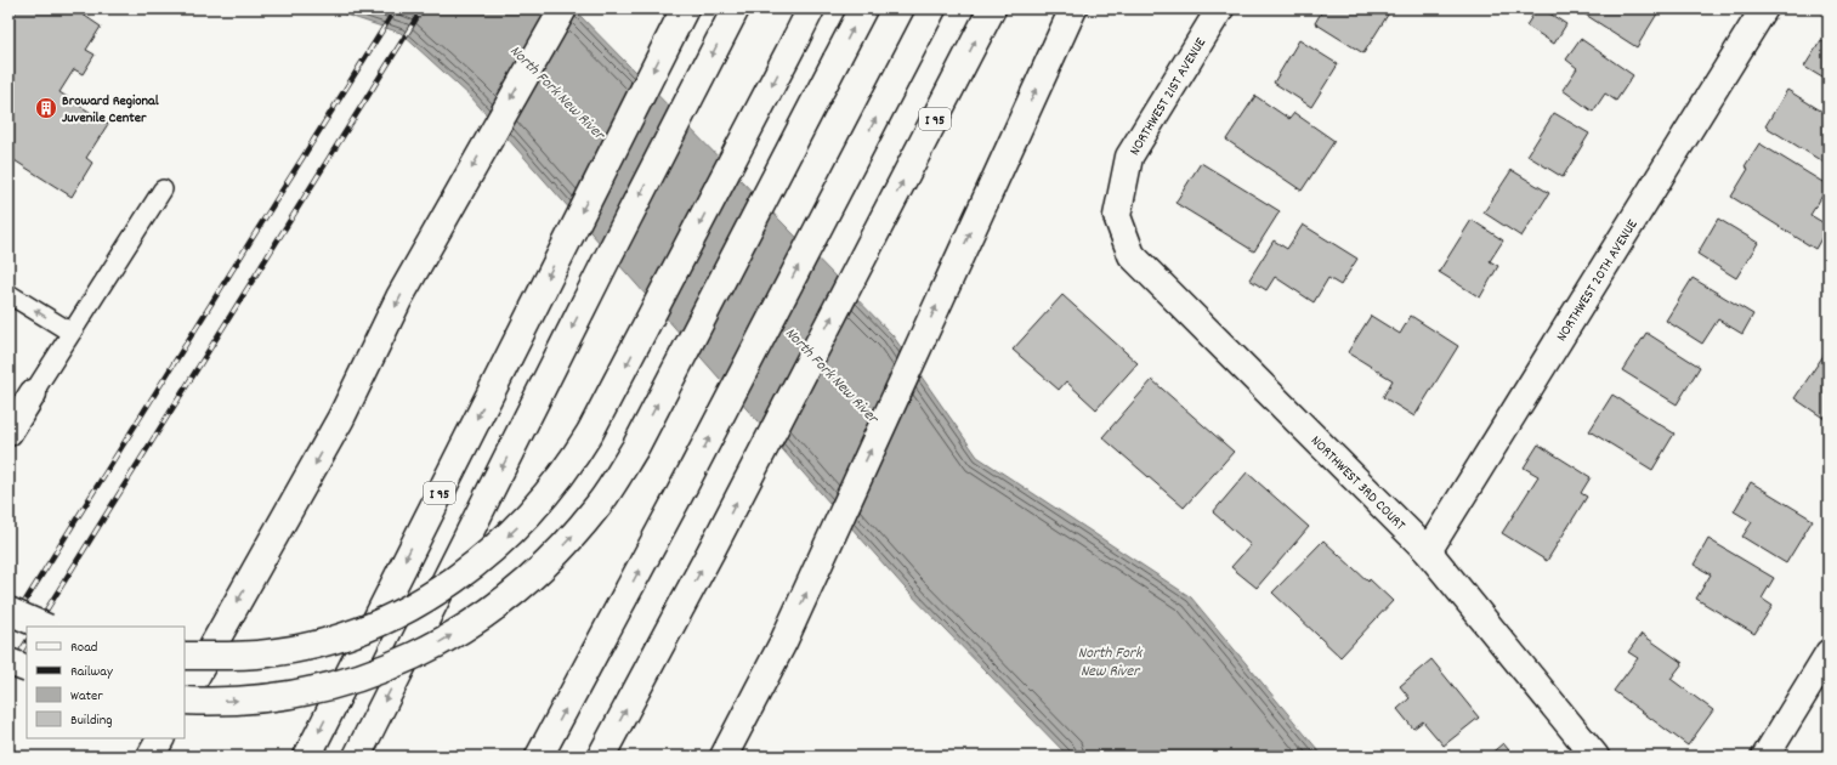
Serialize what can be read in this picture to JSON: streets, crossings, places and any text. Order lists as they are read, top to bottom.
{
  "streets": {
    "main road": [
      "NORTHWEST 21ST AVENUE",
      "I 95",
      "NORTHWEST 20TH AVENUE",
      "NORTHWEST 3RD COURT"
    ]
  },
  "crossings": [
    ["NORTHWEST 21ST AVENUE", "NORTHWEST 3RD COURT"],
    ["NORTHWEST 20TH AVENUE", "NORTHWEST 3RD COURT"]
  ],
  "water": ["North Fork New River"],
  "places": {
    "building": ["Broward Regional Juvenile Center"]
  },
  "legend": [
    "Road",
    "Railway",
    "Water",
    "Building"
  ]
}
